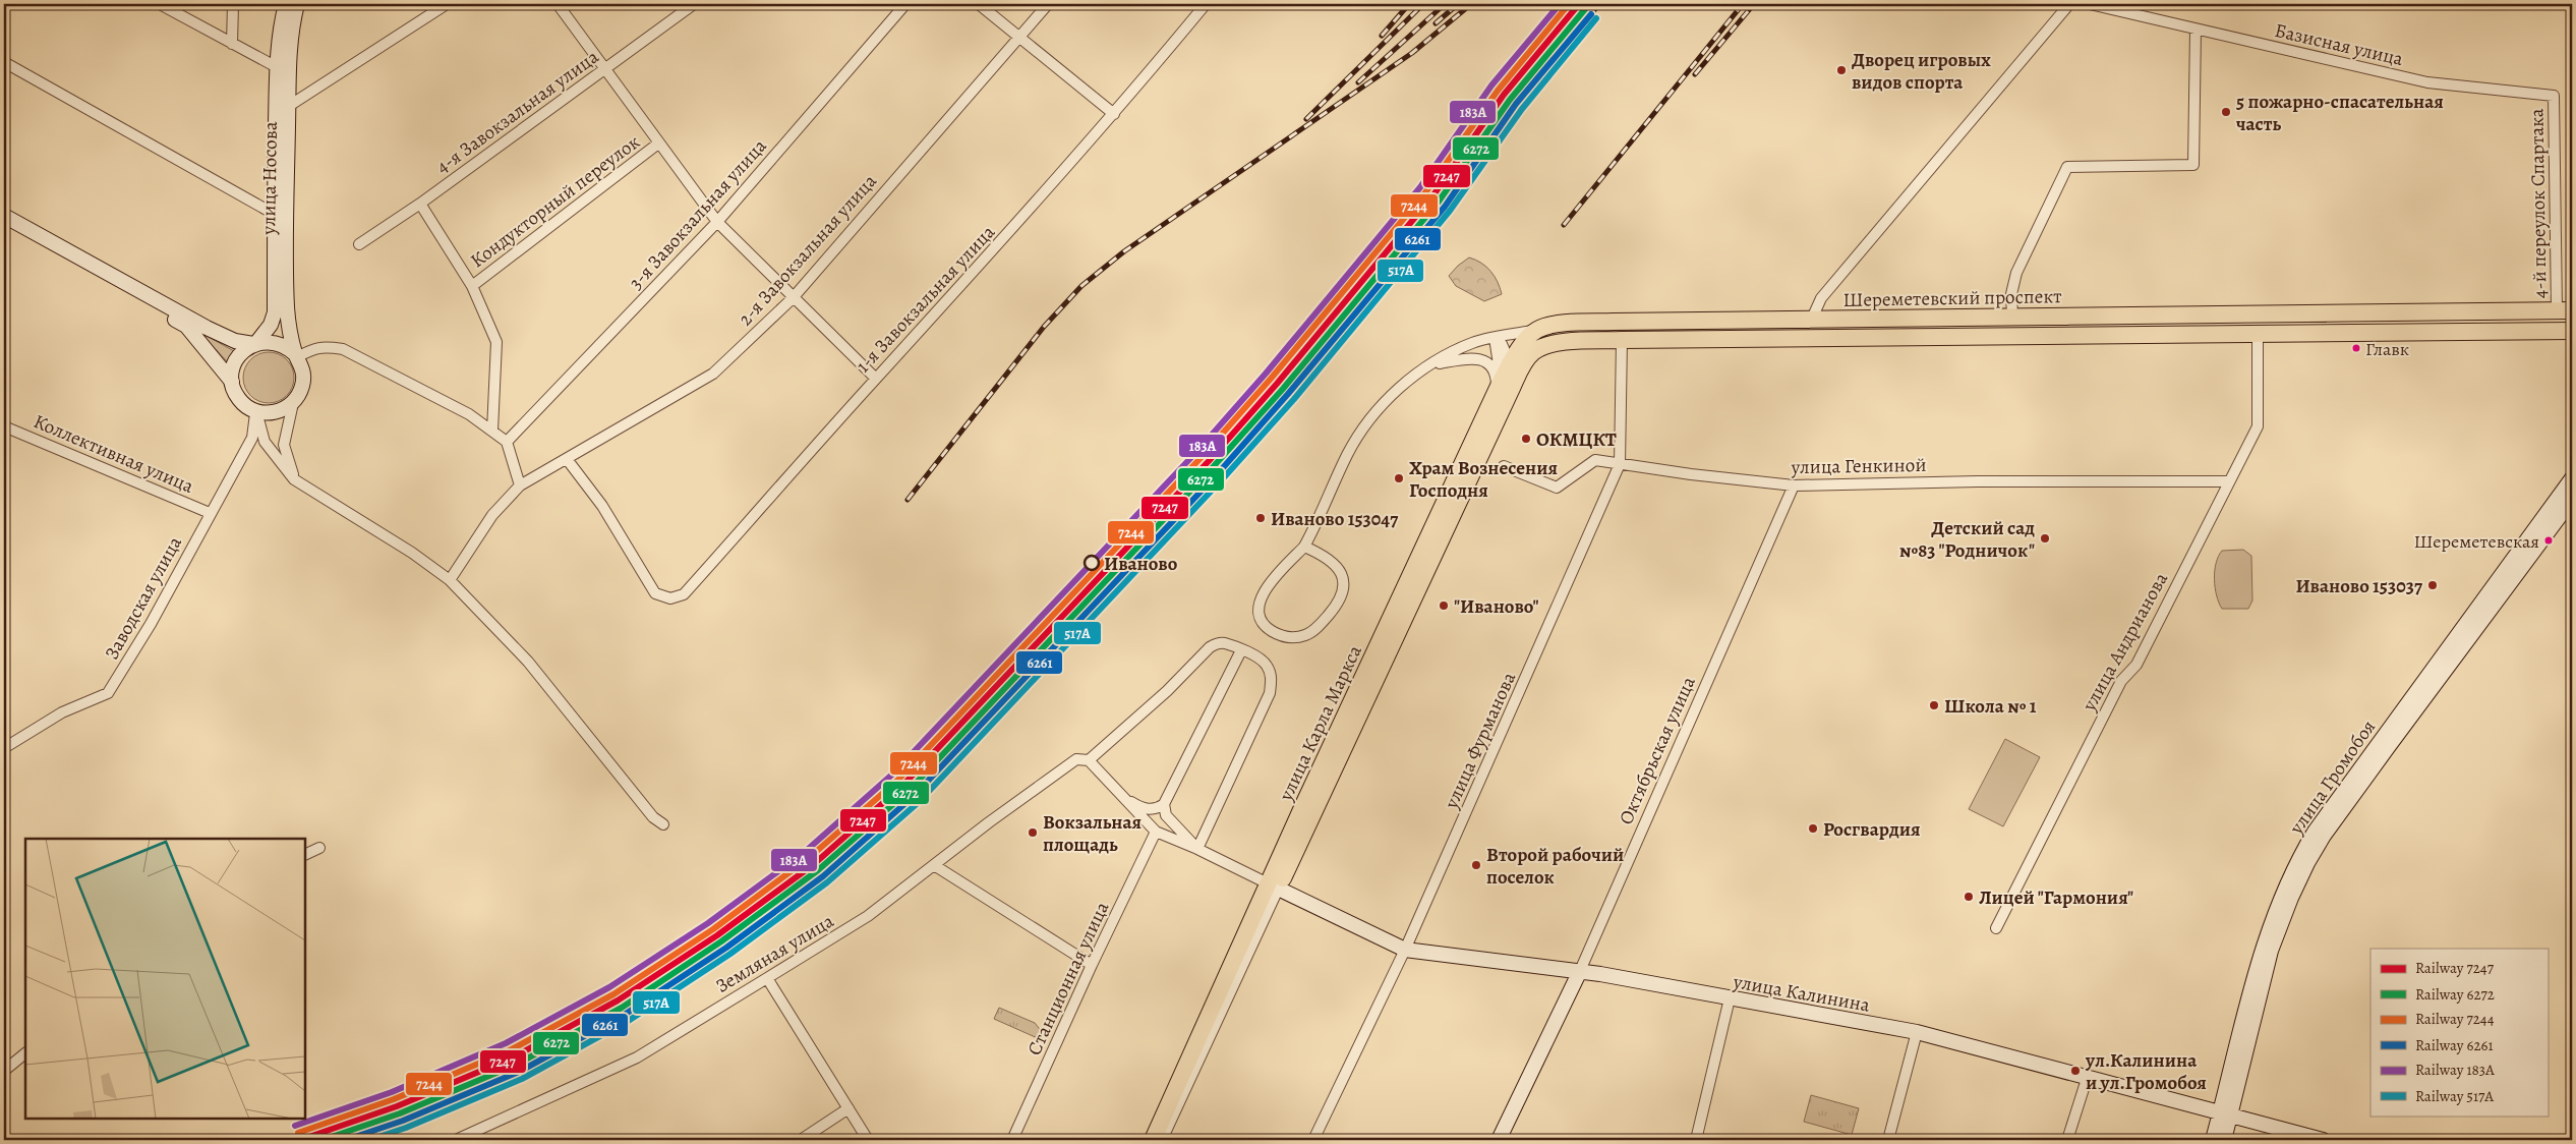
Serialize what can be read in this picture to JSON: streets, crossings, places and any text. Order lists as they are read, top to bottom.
{
  "streets": {
    "main road": [
      "улица Носова",
      "Шереметевский проспект",
      "улица Карла Маркса",
      "Октябрьская улица",
      "улица Громобоя",
      "улица Калинина"
    ],
    "street": [
      "Базисная улица",
      "4-я Завокзальная улица",
      "Кондукторный переулок",
      "4-й переулок Спартака",
      "3-я Завокзальная улица",
      "2-я Завокзальная улица",
      "1-я Завокзальная улица",
      "Коллективная улица",
      "улица Генкиной",
      "Заводская улица",
      "улица Андрианова",
      "улица Фурманова",
      "Земляная улица",
      "Станционная улица"
    ]
  },
  "crossings": [
    ["Базисная улица", "4-й переулок Спартака"],
    ["улица Носова", "Заводская улица"],
    ["4-й переулок Спартака", "Шереметевский проспект"],
    ["2-я Завокзальная улица", "1-я Завокзальная улица"],
    ["Шереметевский проспект", "улица Карла Маркса"],
    ["Коллективная улица", "Заводская улица"],
    ["улица Генкиной", "улица Андрианова"],
    ["улица Генкиной", "улица Фурманова"],
    ["улица Генкиной", "Октябрьская улица"],
    ["улица Карла Маркса", "улица Калинина"],
    ["улица Фурманова", "улица Калинина"],
    ["Октябрьская улица", "улица Калинина"],
    ["улица Громобоя", "улица Калинина"]
  ],
  "places": [
    "Дворец игровых видов спорта",
    "5 пожарно-спасательная часть",
    "Главк",
    "ОКМЦКТ",
    "Храм Вознесения Господня",
    "Иваново 153047",
    "Детский сад №83 \"Родничок\"",
    "Шереметевская",
    "Иваново",
    "Иваново 153037",
    "\"Иваново\"",
    "Школа № 1",
    "Росгвардия",
    "Вокзальная площадь",
    "Второй рабочий поселок",
    "Лицей \"Гармония\"",
    "ул.Калинина и ул.Громобоя"
  ],
  "lines": [
    "rail line 7247",
    "rail line 7244",
    "rail line 183А",
    "rail line 6272",
    "rail line 6261",
    "rail line 517А"
  ],
  "legend": [
    "Railway 7247",
    "Railway 6272",
    "Railway 7244",
    "Railway 6261",
    "Railway 183А",
    "Railway 517А"
  ]
}
